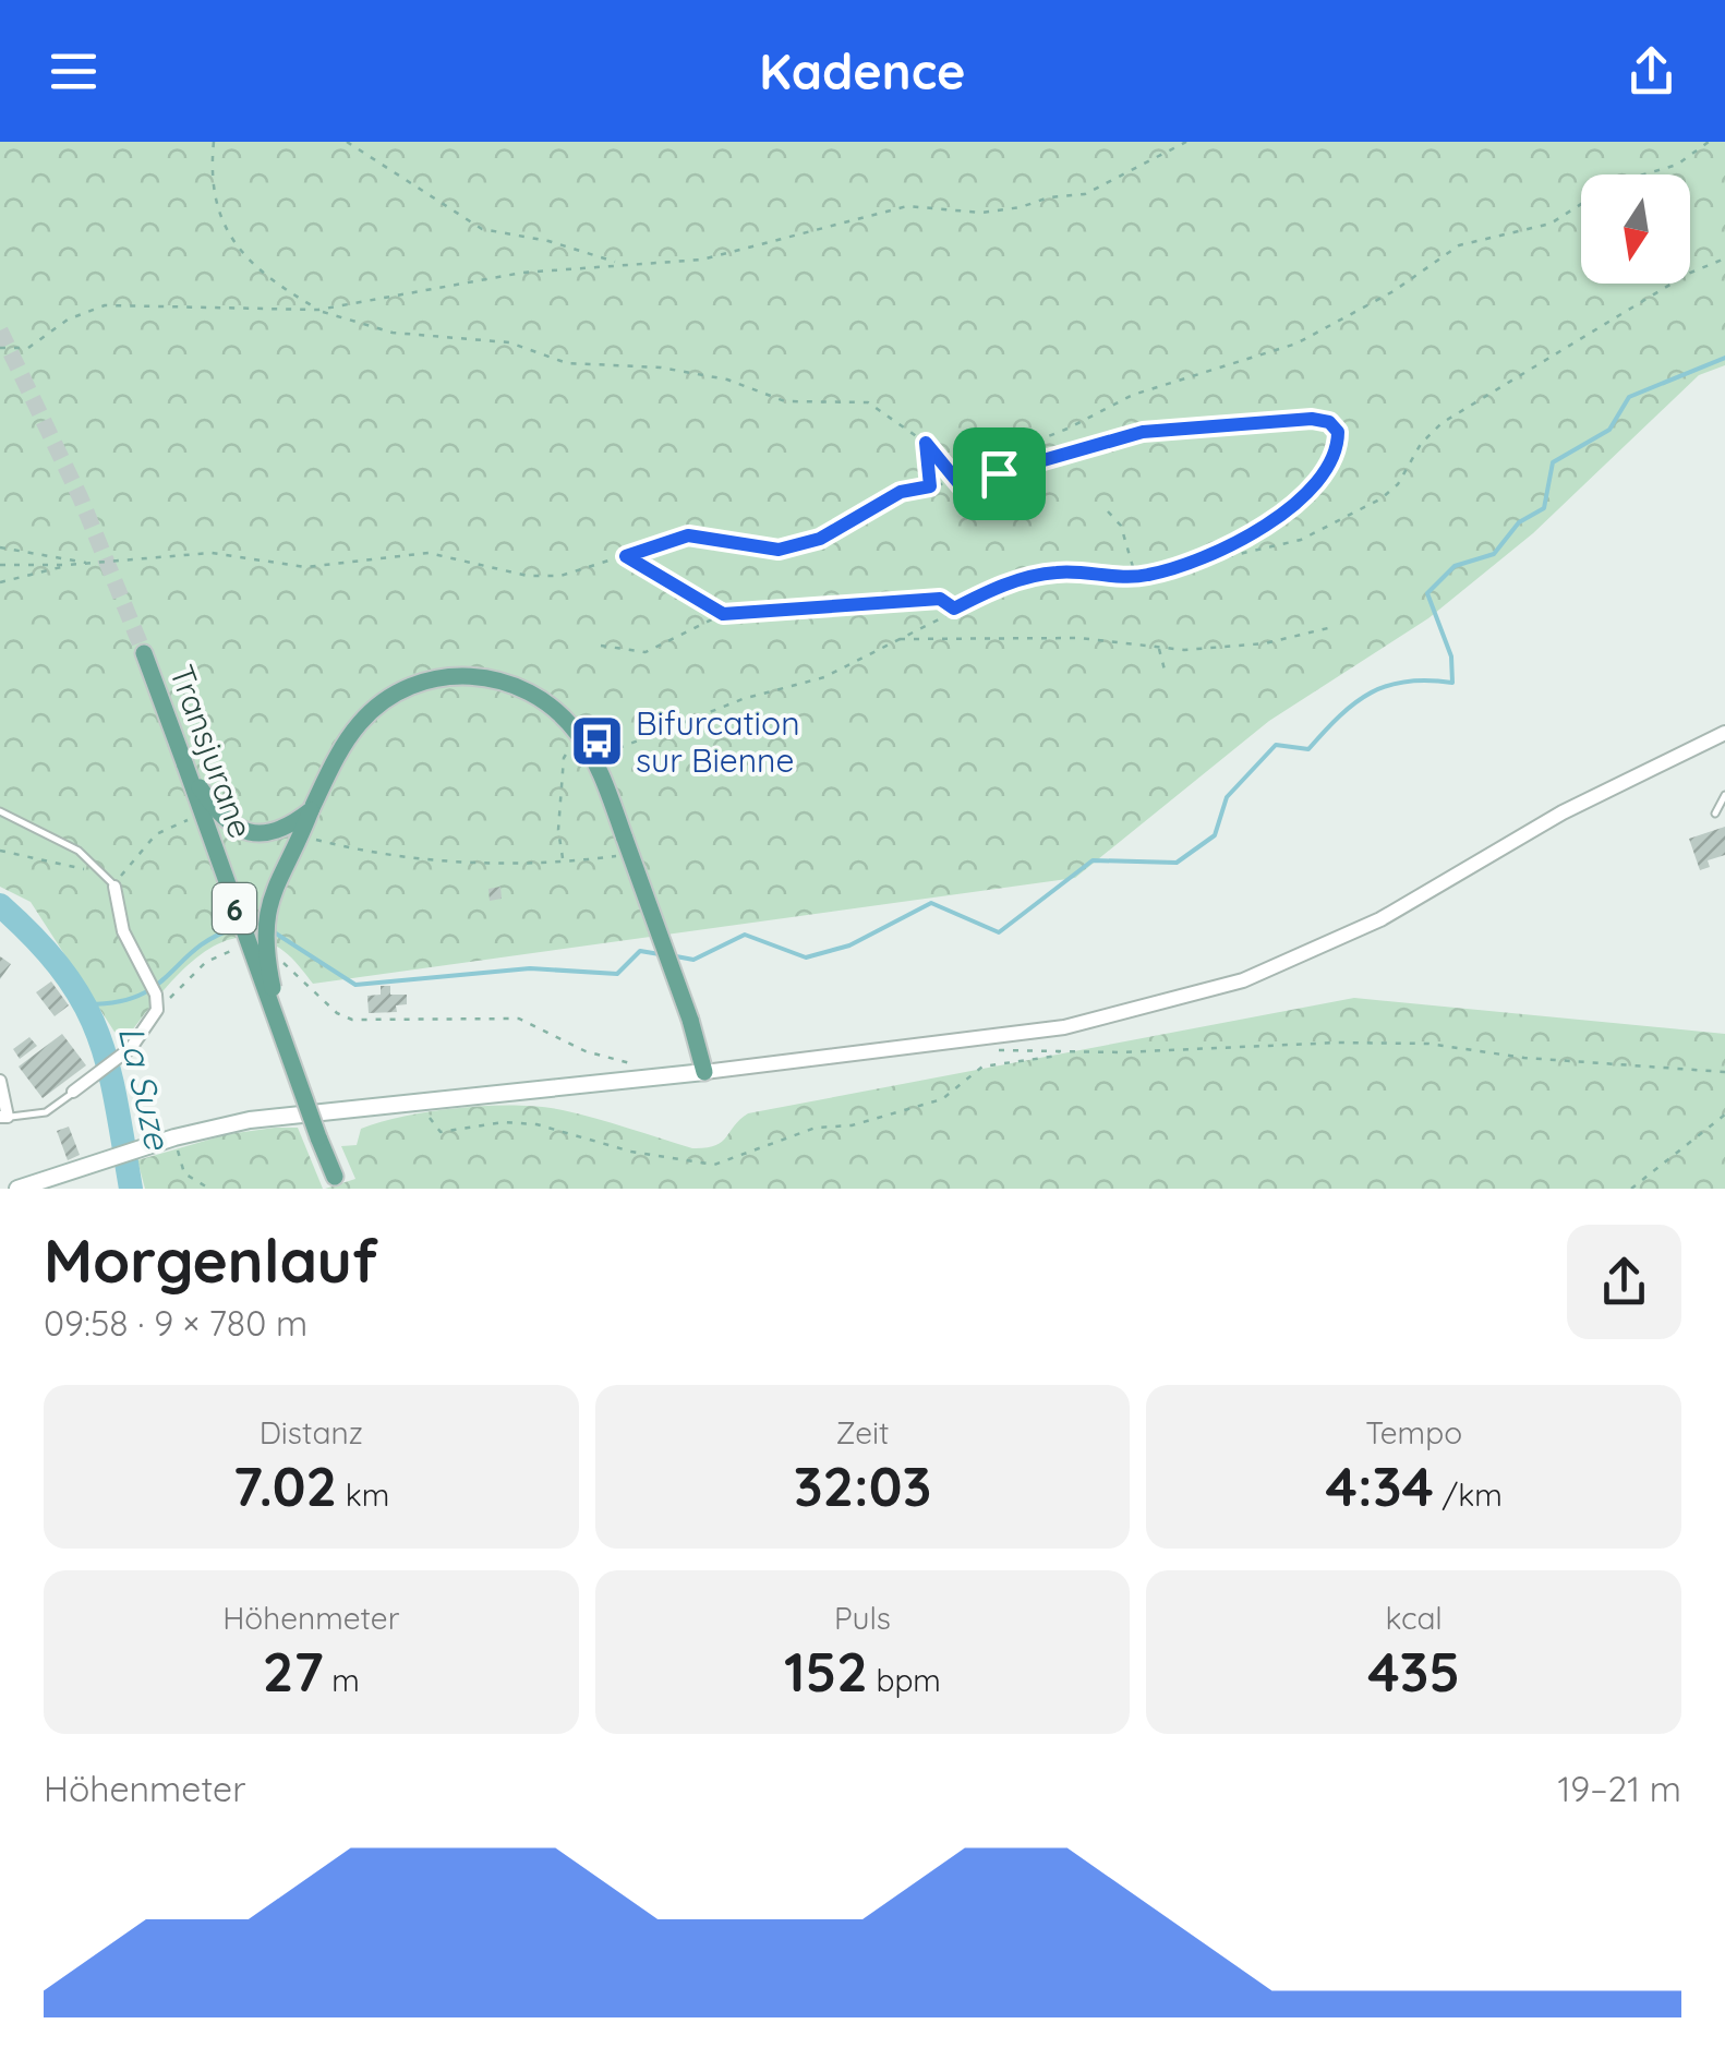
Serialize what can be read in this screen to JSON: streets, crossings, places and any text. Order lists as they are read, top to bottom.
{
  "streets": {
    "main road": ["Transjurane", "6"]
  },
  "water": ["La Suze"],
  "places": {
    "bus stop": ["Bifurcation sur Bienne"]
  },
  "north": "bottom",
  "page": {
    "header": "Kadence",
    "heading": ["Morgenlauf", "09:58 · 9 × 780 m"],
    "stats": [
      ["Distanz", "7.02 km"],
      ["Zeit", "32:03"],
      ["Tempo", "4:34 /km"],
      ["Höhenmeter", "27 m"],
      ["Puls", "152 bpm"],
      ["kcal", "435"]
    ],
    "chart": ["Höhenmeter", "19–21 m"]
  }
}
